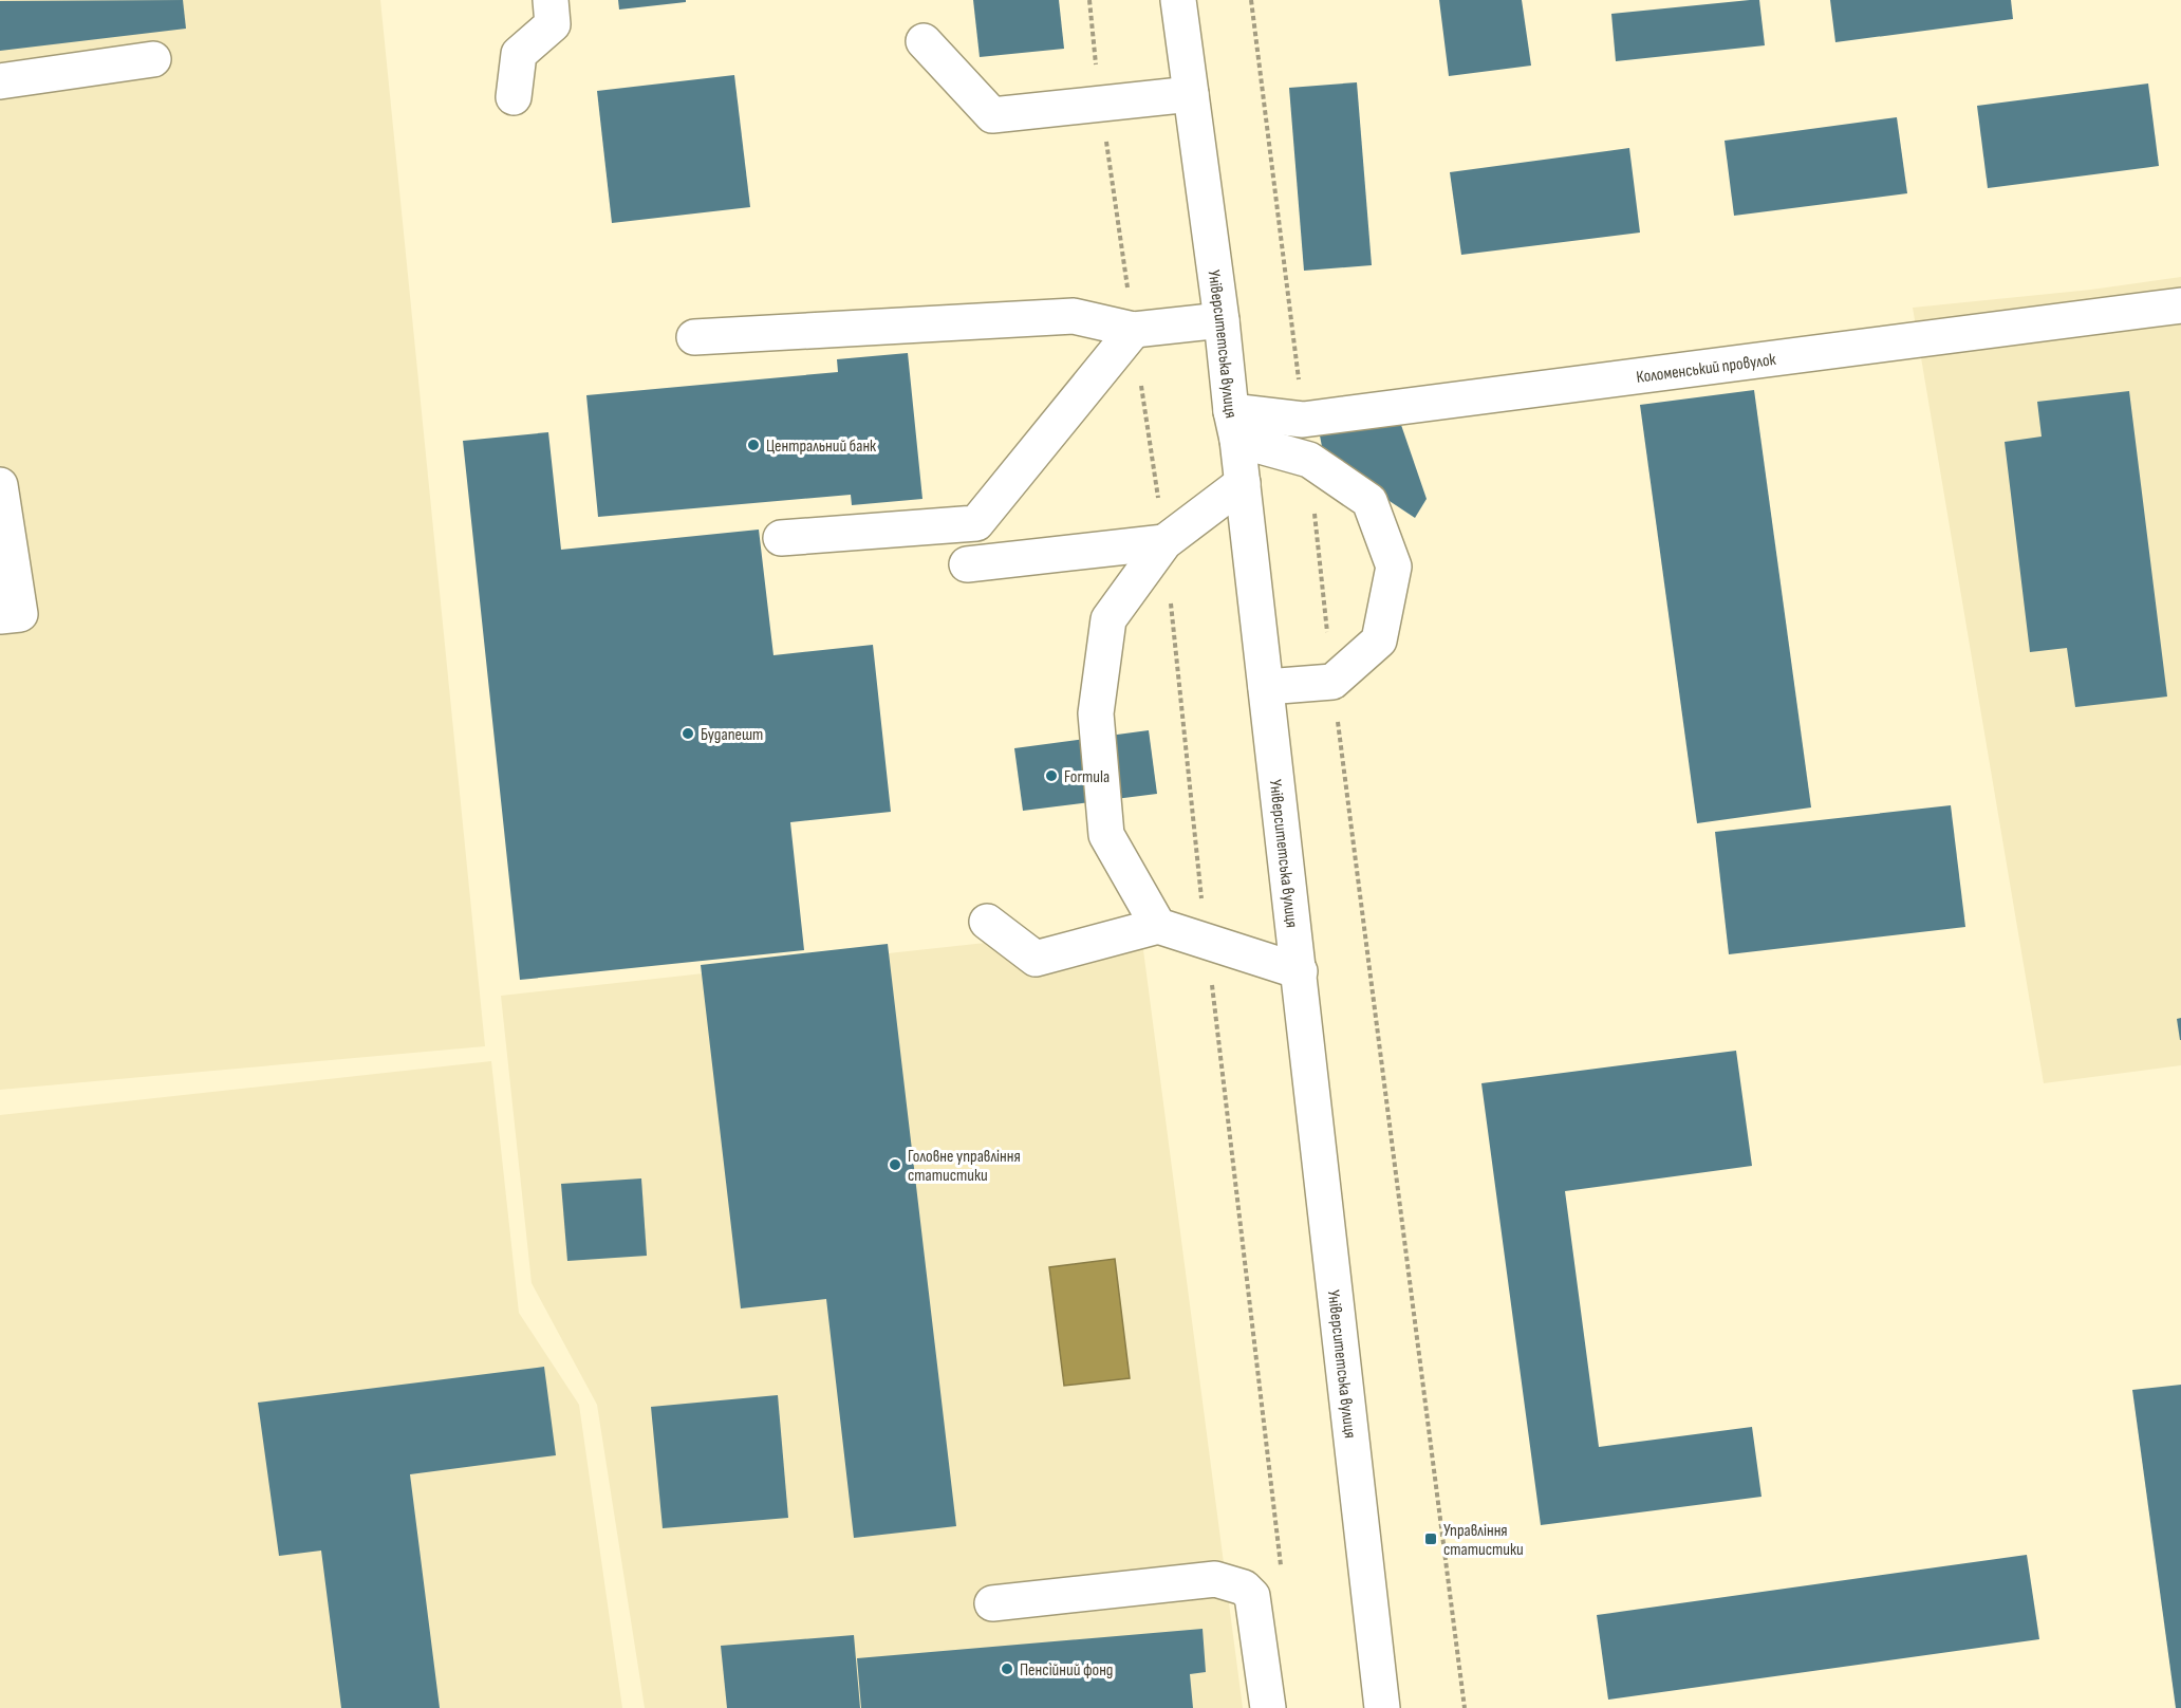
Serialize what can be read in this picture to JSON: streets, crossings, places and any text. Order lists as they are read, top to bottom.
{
  "streets": {
    "main road": ["Університетська вулиця", "Коломенський провулок"]
  },
  "crossings": [
    ["Університетська вулиця", "Коломенський провулок"]
  ],
  "places": {
    "other": [
      "Центральний банк",
      "Будапешт",
      "Formula",
      "Головне управління статистики",
      "Пенсійний фонд"
    ],
    "transit": ["Управління статистики"]
  }
}
